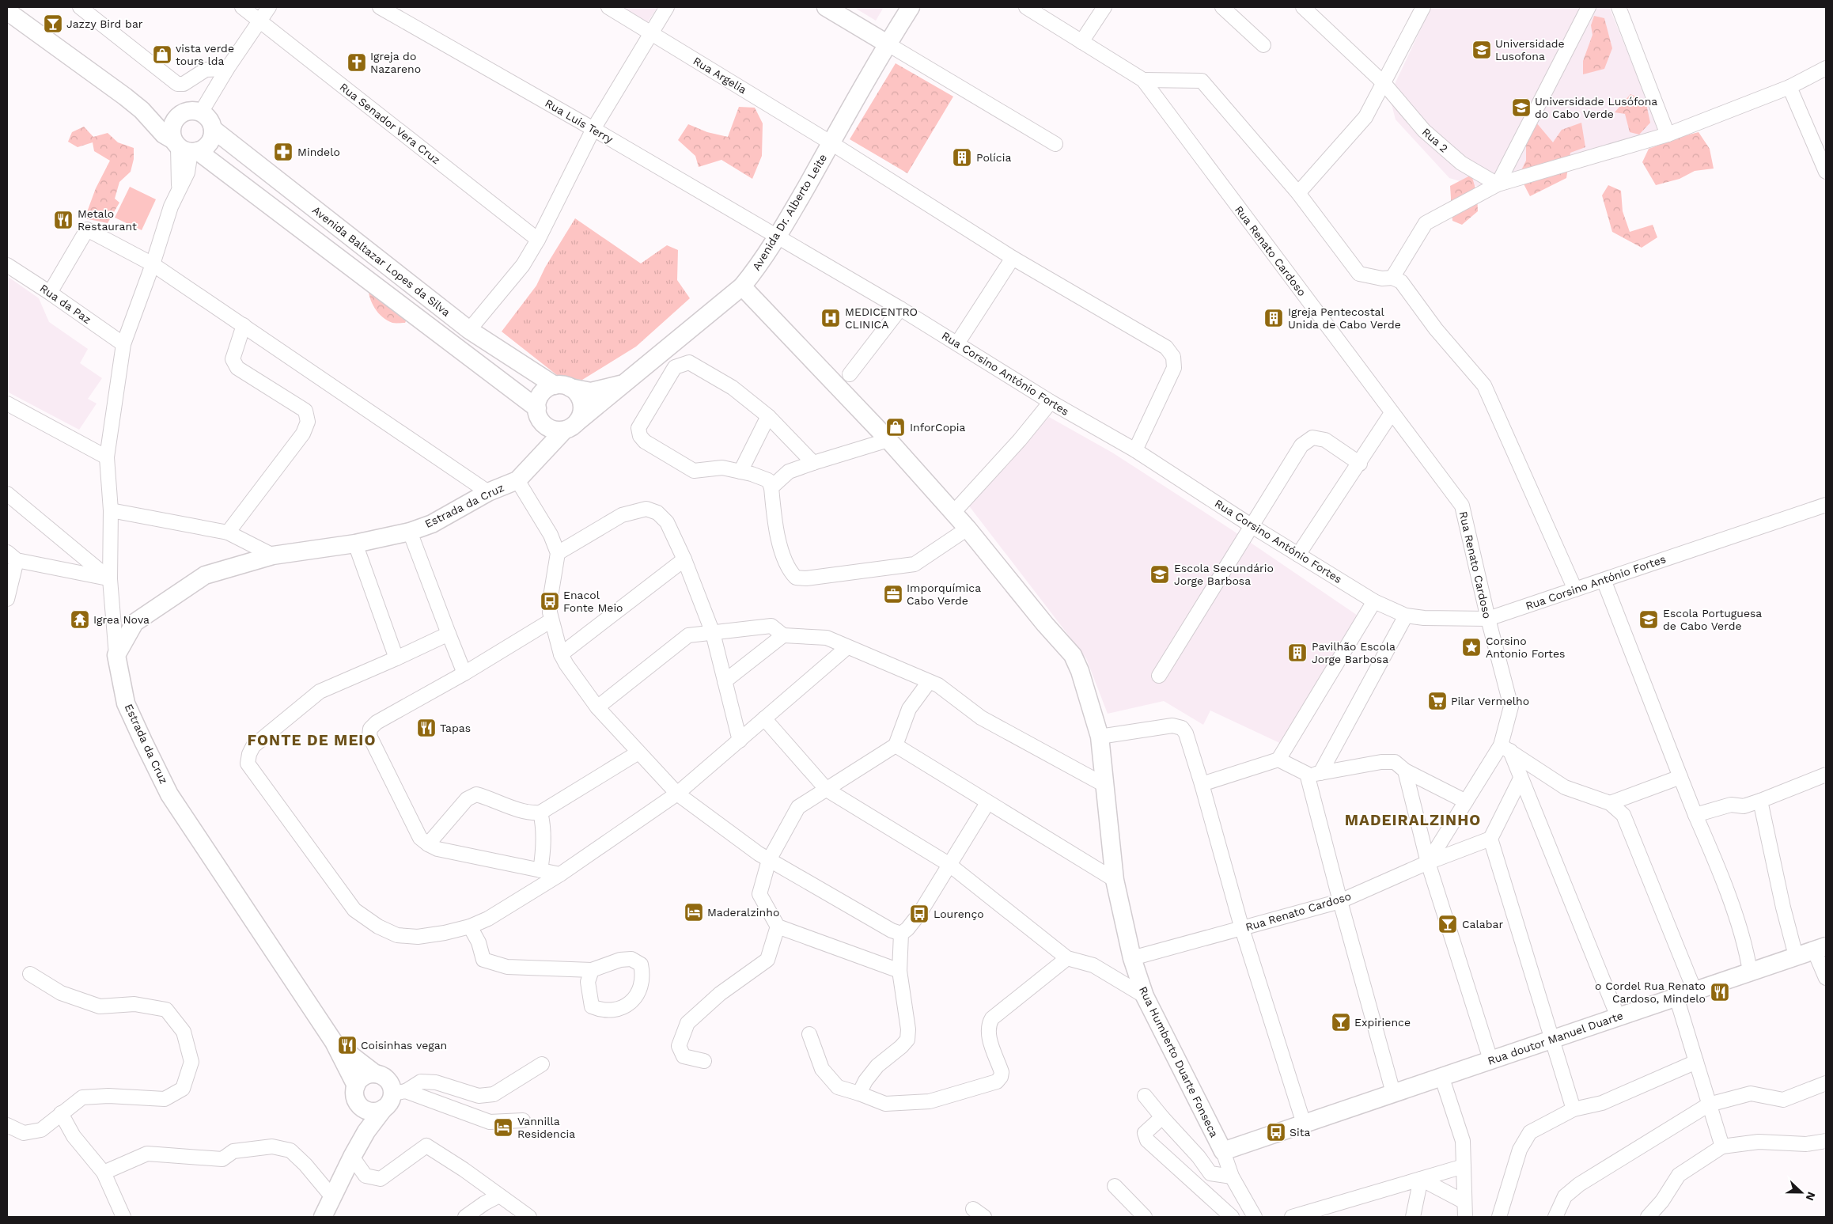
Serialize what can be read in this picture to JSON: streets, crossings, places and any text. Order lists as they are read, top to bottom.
{
  "streets": {
    "street": [
      "Rua Argelia",
      "Rua Luis Terry",
      "Rua Senador Vera Cruz",
      "Rua 2",
      "Avenida Dr. Alberto Leite",
      "Rua Renato Cardoso",
      "Avenida Baltazar Lopes da Silva",
      "Rua da Paz",
      "Rua Corsino António Fortes",
      "Estrada da Cruz",
      "Rua doutor Manuel Duarte",
      "Rua Humberto Duarte Fonseca"
    ]
  },
  "crossings": [
    ["Rua Argelia", "Avenida Dr. Alberto Leite"],
    ["Rua Argelia", "Rua Corsino António Fortes"],
    ["Rua Luis Terry", "Avenida Dr. Alberto Leite"],
    ["Rua Luis Terry", "Rua Corsino António Fortes"],
    ["Avenida Dr. Alberto Leite", "Avenida Baltazar Lopes da Silva"],
    ["Avenida Dr. Alberto Leite", "Rua Corsino António Fortes"],
    ["Avenida Dr. Alberto Leite", "Estrada da Cruz"],
    ["Avenida Dr. Alberto Leite", "Rua Humberto Duarte Fonseca"],
    ["Rua Renato Cardoso", "Rua Corsino António Fortes"],
    ["Rua Renato Cardoso", "Rua Humberto Duarte Fonseca"],
    ["Avenida Baltazar Lopes da Silva", "Estrada da Cruz"],
    ["Rua doutor Manuel Duarte", "Rua Humberto Duarte Fonseca"]
  ],
  "districts": ["FONTE DE MEIO", "MADEIRALZINHO"],
  "places": {
    "bar": ["Jazzy Bird bar", "Calabar", "Expirience"],
    "school or university": [
      "Universidade Lusofona",
      "Universidade Lusófona do Cabo Verde",
      "Escola Secundário Jorge Barbosa",
      "Escola Portuguesa de Cabo Verde"
    ],
    "shop": ["vista verde tours lda", "InforCopia"],
    "church": ["Igreja do Nazareno"],
    "pharmacy": ["Mindelo"],
    "building": ["Polícia", "Igreja Pentecostal Unida de Cabo Verde", "Pavilhão Escola Jorge Barbosa"],
    "restaurant": [
      "Metalo Restaurant",
      "Tapas",
      "o Cordel Rua Renato Cardoso, Mindelo",
      "Coisinhas vegan"
    ],
    "hospital": ["MEDICENTRO CLINICA"],
    "office": ["Imporquímica Cabo Verde"],
    "bus stop": ["Enacol Fonte Meio", "Lourenço", "Sita"],
    "temple": ["Igrea Nova"],
    "place": ["Corsino Antonio Fortes"],
    "supermarket": ["Pilar Vermelho"],
    "hotel": ["Maderalzinho", "Vannilla Residencia"]
  },
  "north": "right"
}
